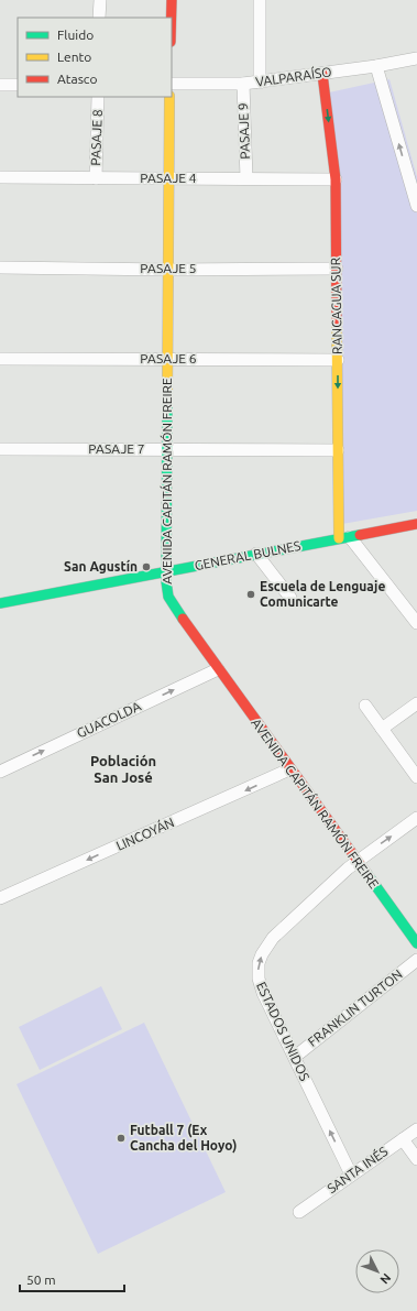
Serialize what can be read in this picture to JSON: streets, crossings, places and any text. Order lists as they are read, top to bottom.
{
  "streets": {
    "main road": ["RANCAGUA SUR", "AVENIDA CAPITÁN RAMÓN FREIRE", "GENERAL BULNES"],
    "street": [
      "VALPARAÍSO",
      "PASAJE 9",
      "PASAJE 8",
      "PASAJE 4",
      "PASAJE 5",
      "PASAJE 6",
      "PASAJE 7",
      "GUACOLDA",
      "LINCOYÁN",
      "FRANKLIN TURTON",
      "ESTADOS UNIDOS",
      "SANTA INÉS"
    ]
  },
  "crossings": [
    ["VALPARAÍSO", "PASAJE 9"],
    ["VALPARAÍSO", "RANCAGUA SUR"],
    ["PASAJE 9", "PASAJE 4"],
    ["PASAJE 8", "PASAJE 4"],
    ["PASAJE 4", "RANCAGUA SUR"],
    ["PASAJE 4", "AVENIDA CAPITÁN RAMÓN FREIRE"],
    ["PASAJE 5", "RANCAGUA SUR"],
    ["PASAJE 5", "AVENIDA CAPITÁN RAMÓN FREIRE"],
    ["RANCAGUA SUR", "PASAJE 6"],
    ["RANCAGUA SUR", "PASAJE 7"],
    ["RANCAGUA SUR", "GENERAL BULNES"],
    ["PASAJE 6", "AVENIDA CAPITÁN RAMÓN FREIRE"],
    ["PASAJE 7", "AVENIDA CAPITÁN RAMÓN FREIRE"],
    ["AVENIDA CAPITÁN RAMÓN FREIRE", "GENERAL BULNES"],
    ["AVENIDA CAPITÁN RAMÓN FREIRE", "GUACOLDA"],
    ["AVENIDA CAPITÁN RAMÓN FREIRE", "LINCOYÁN"],
    ["AVENIDA CAPITÁN RAMÓN FREIRE", "ESTADOS UNIDOS"],
    ["FRANKLIN TURTON", "ESTADOS UNIDOS"],
    ["ESTADOS UNIDOS", "SANTA INÉS"]
  ],
  "one_way": [
    "RANCAGUA SUR",
    "GUACOLDA",
    "LINCOYÁN",
    "ESTADOS UNIDOS"
  ],
  "districts": ["Población San José"],
  "places": ["San Agustín", "Escuela de Lenguaje Comunicarte", "Futball 7 (Ex Cancha del Hoyo)"],
  "legend": ["Fluido", "Lento", "Atasco"],
  "scale_bar": "50 m",
  "north": "bottom right"
}
